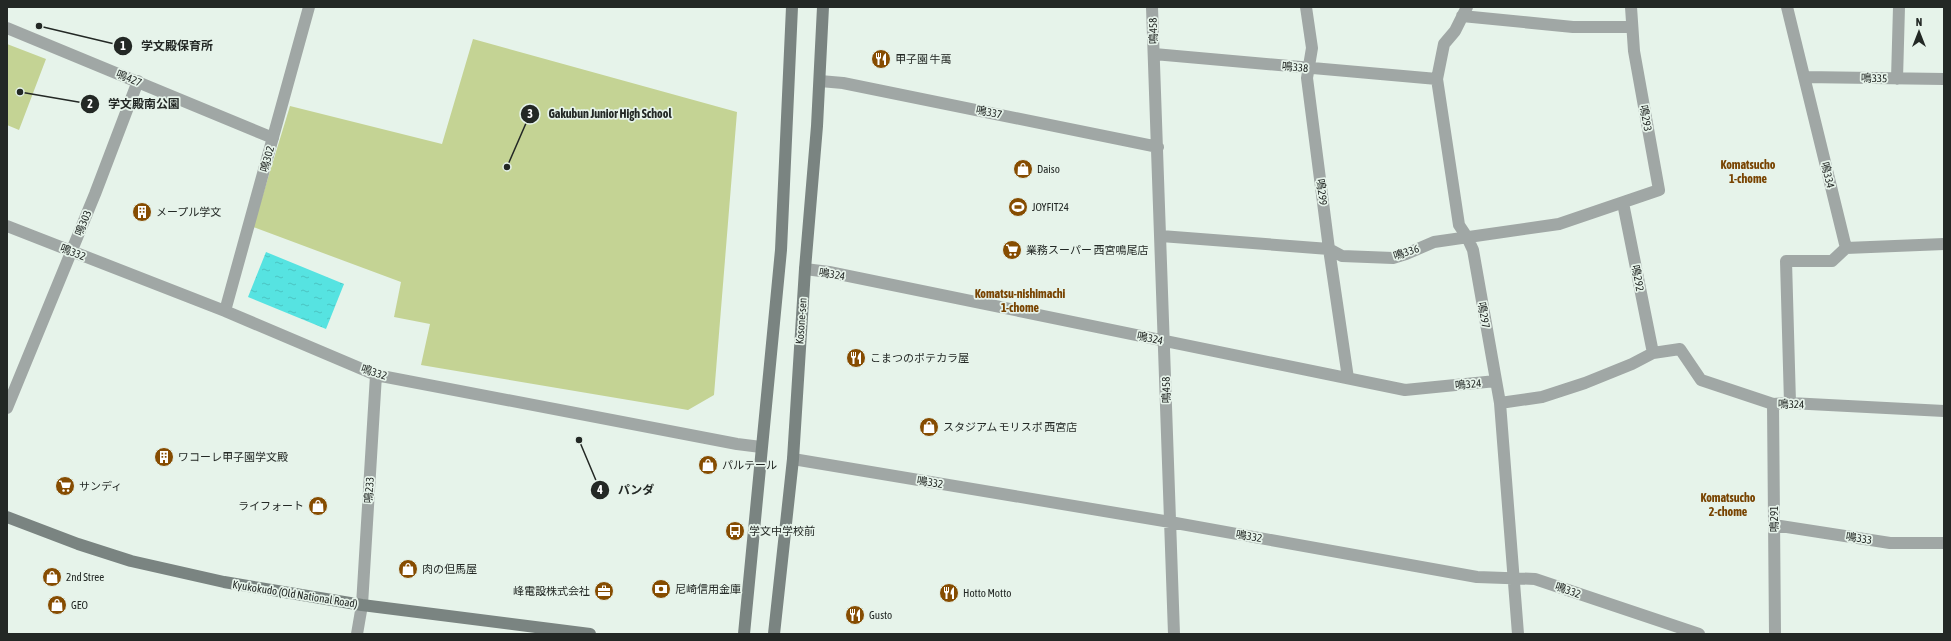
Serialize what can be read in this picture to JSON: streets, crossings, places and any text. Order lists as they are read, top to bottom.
{
  "streets": {
    "street": [
      "鳴458",
      "鳴338",
      "鳴427",
      "鳴335",
      "鳴337",
      "鳴293",
      "鳴302",
      "鳴334",
      "鳴299",
      "鳴303",
      "鳴332",
      "鳴336",
      "鳴324",
      "鳴292",
      "鳴297",
      "Kosone-sen",
      "鳴233",
      "鳴291",
      "鳴333",
      "Kyukokudo (Old National Road)"
    ]
  },
  "crossings": [
    ["鳴458", "鳴338"],
    ["鳴458", "鳴337"],
    ["鳴458", "鳴332"],
    ["鳴458", "鳴336"],
    ["鳴458", "鳴324"],
    ["鳴338", "鳴299"],
    ["鳴338", "鳴297"],
    ["鳴427", "鳴302"],
    ["鳴427", "鳴303"],
    ["鳴335", "鳴334"],
    ["鳴337", "Kosone-sen"],
    ["鳴293", "鳴336"],
    ["鳴293", "鳴292"],
    ["鳴302", "鳴332"],
    ["鳴299", "鳴336"],
    ["鳴299", "鳴324"],
    ["鳴303", "鳴332"],
    ["鳴332", "鳴297"],
    ["鳴332", "Kosone-sen"],
    ["鳴332", "鳴233"],
    ["鳴336", "鳴292"],
    ["鳴336", "鳴297"],
    ["鳴324", "鳴292"],
    ["鳴324", "鳴297"],
    ["鳴324", "Kosone-sen"],
    ["鳴324", "鳴291"],
    ["鳴233", "Kyukokudo (Old National Road)"],
    ["鳴291", "鳴333"]
  ],
  "districts": ["Komatsucho 1-chome", "Komatsu-nishimachi 1-chome", "Komatsucho 2-chome"],
  "places": {
    "other": [
      "学文殿保育所",
      "学文殿南公園",
      "Gakubun Junior High School",
      "パンダ"
    ],
    "restaurant": [
      "甲子園 牛萬",
      "こまつのポテカラ屋",
      "Hotto Motto",
      "Gusto"
    ],
    "shop": [
      "Daiso",
      "スタジアム モリスポ 西宮店",
      "パルテール",
      "ライフォート",
      "肉の但馬屋",
      "2nd Stree",
      "GEO"
    ],
    "sports": ["JOYFIT24"],
    "building": ["メープル学文", "ワコーレ甲子園学文殿"],
    "supermarket": ["業務スーパー 西宮鳴尾店", "サンディ"],
    "bus stop": ["学文中学校前"],
    "bank": ["尼崎信用金庫"],
    "office": ["峰電設株式会社"]
  },
  "north": "top"
}
